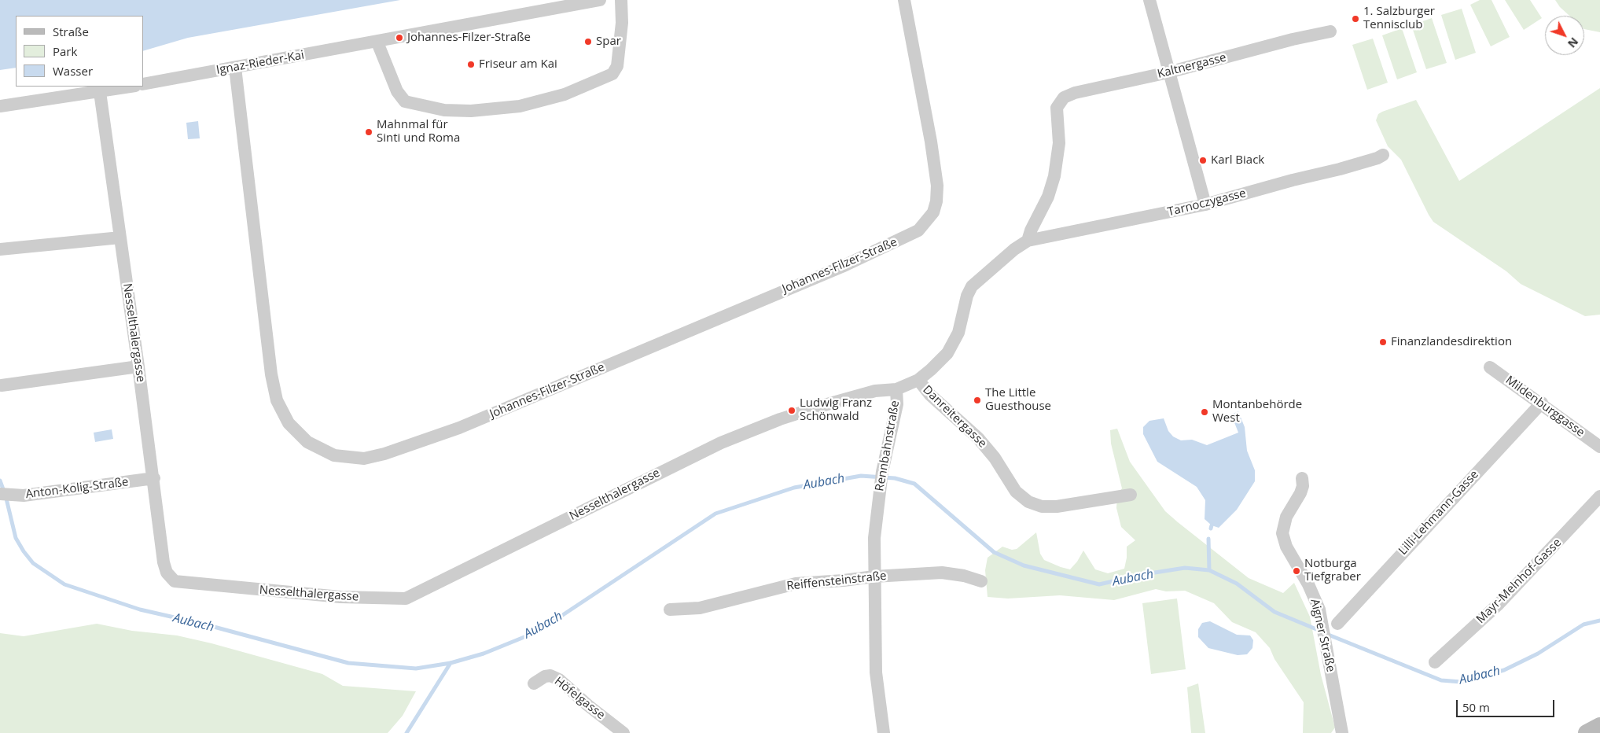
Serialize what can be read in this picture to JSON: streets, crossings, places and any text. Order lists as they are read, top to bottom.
{
  "streets": {
    "street": [
      "Ignaz-Rieder-Kai",
      "Kaltnergasse",
      "Tarnoczygasse",
      "Johannes-Filzer-Straße",
      "Nesselthalergasse",
      "Mildenburggasse",
      "Danreitergasse",
      "Rennbahnstraße",
      "Anton-Kolig-Straße",
      "Lilli-Lehmann-Gasse",
      "Reiffensteinstraße",
      "Mayr-Melnhof-Gasse",
      "Aigner Straße",
      "Höfelgasse"
    ]
  },
  "crossings": [
    ["Ignaz-Rieder-Kai", "Johannes-Filzer-Straße"],
    ["Kaltnergasse", "Tarnoczygasse"],
    ["Kaltnergasse", "Rennbahnstraße"],
    ["Tarnoczygasse", "Rennbahnstraße"],
    ["Nesselthalergasse", "Rennbahnstraße"],
    ["Nesselthalergasse", "Anton-Kolig-Straße"],
    ["Mildenburggasse", "Lilli-Lehmann-Gasse"],
    ["Danreitergasse", "Rennbahnstraße"],
    ["Rennbahnstraße", "Reiffensteinstraße"]
  ],
  "water": ["Aubach"],
  "places": [
    "1. Salzburger Tennisclub",
    "Johannes-Filzer-Straße",
    "Spar",
    "Friseur am Kai",
    "Mahnmal für Sinti und Roma",
    "Karl Biack",
    "Finanzlandesdirektion",
    "The Little Guesthouse",
    "Ludwig Franz Schönwald",
    "Montanbehörde West",
    "Notburga Tiefgraber"
  ],
  "legend": ["Straße", "Park", "Wasser"],
  "scale_bar": "50 m",
  "north": "bottom right"
}
